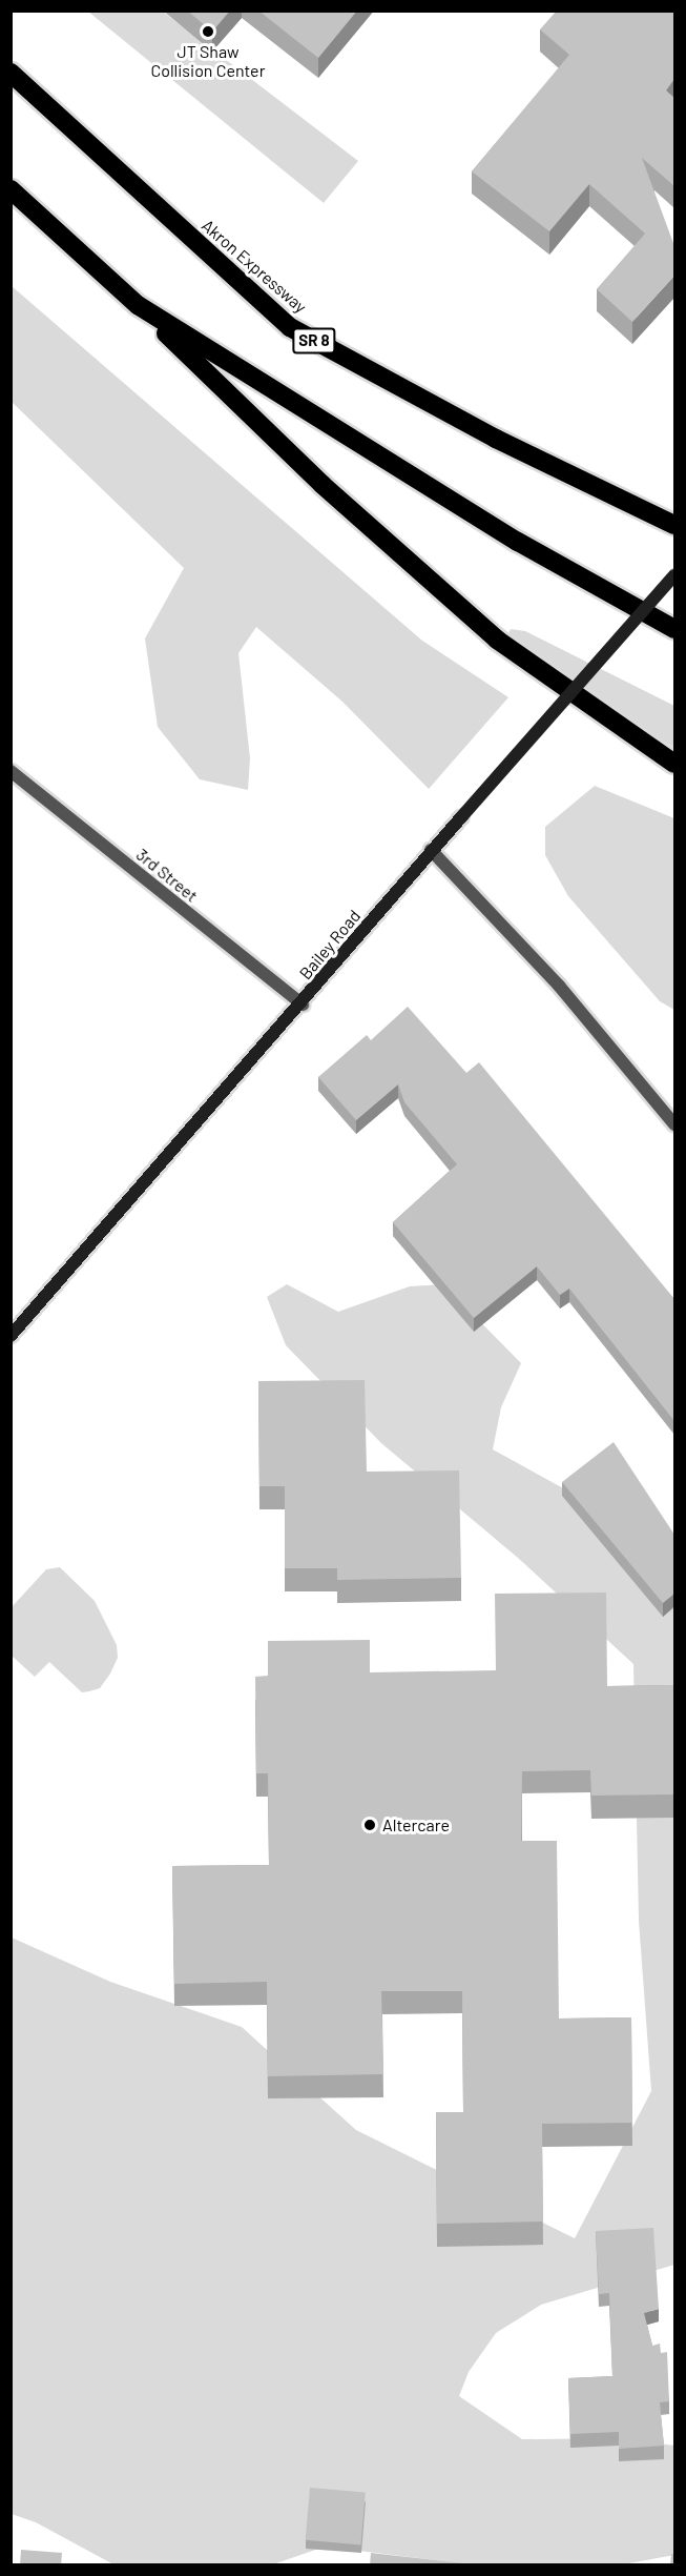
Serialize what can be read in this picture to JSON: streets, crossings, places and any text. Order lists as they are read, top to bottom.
{
  "streets": {
    "highway": ["Akron Expressway", "SR 8"],
    "street": ["3rd Street", "Bailey Road"]
  },
  "crossings": [
    ["3rd Street", "Bailey Road"]
  ],
  "places": ["JT Shaw Collision Center", "Altercare"]
}
